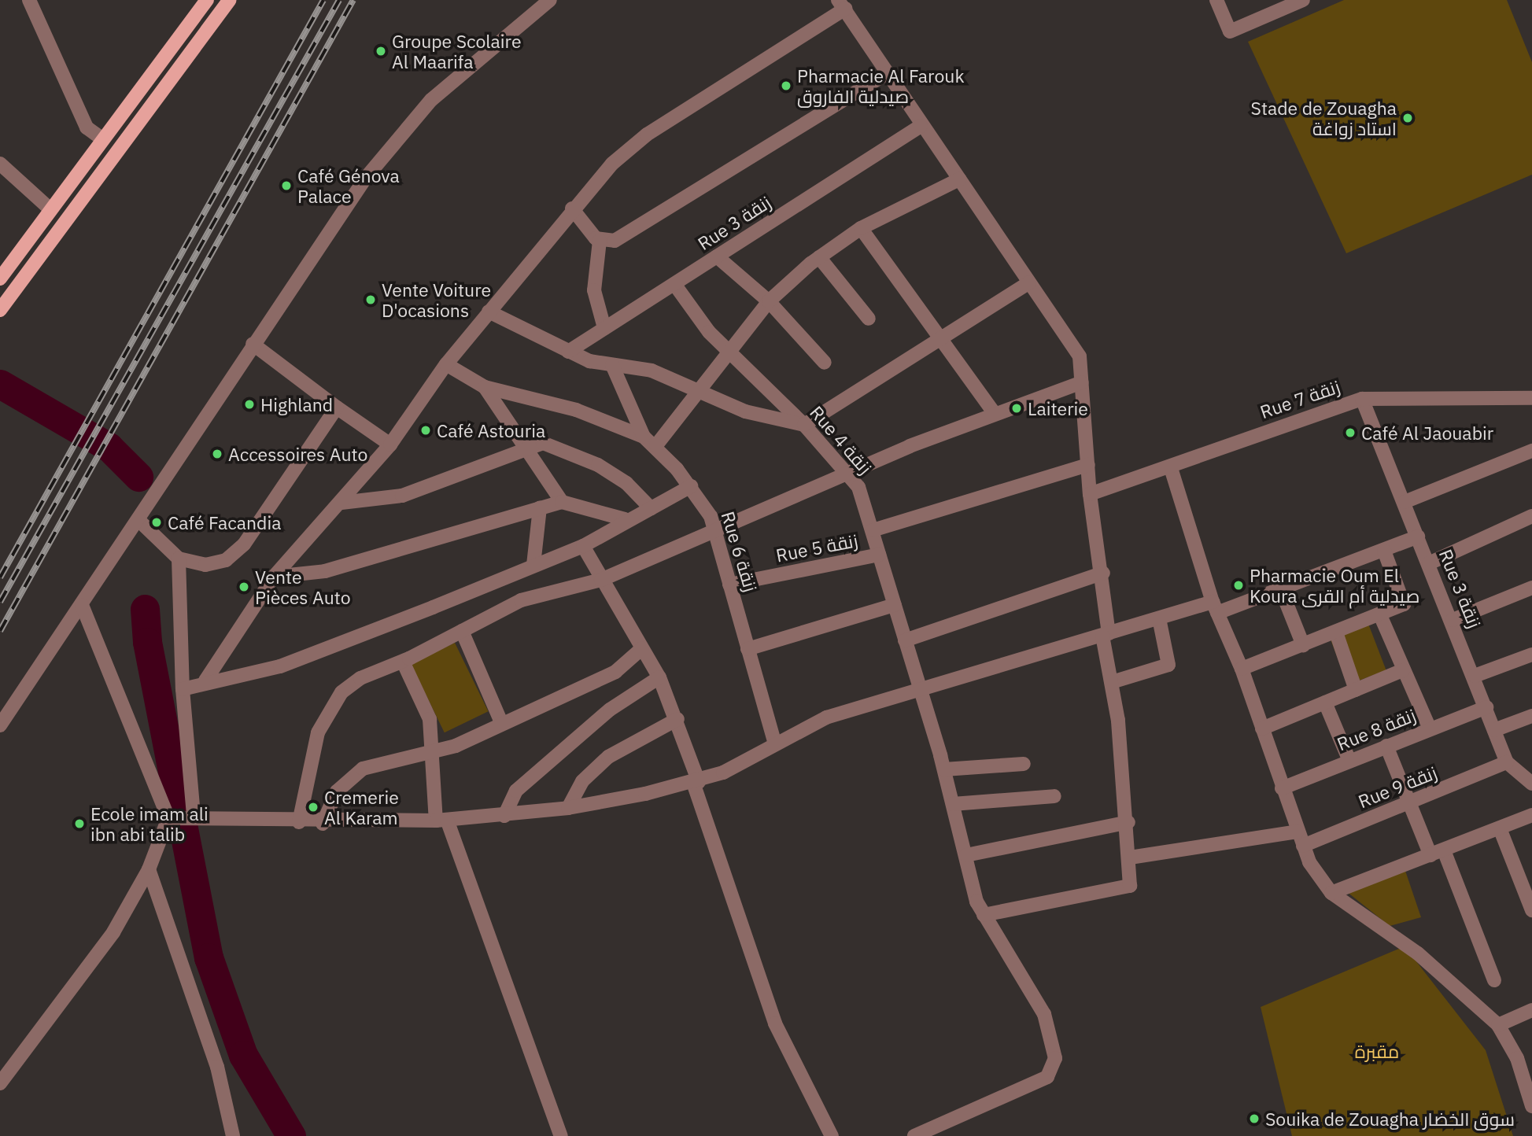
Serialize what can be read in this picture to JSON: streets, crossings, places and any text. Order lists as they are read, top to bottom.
{
  "streets": {
    "street": [
      "Rue 3 زنقة",
      "Rue 7 زنقة",
      "Rue 4 زنقة",
      "Rue 5 زنقة",
      "Rue 6 زنقة",
      "Rue 8 زنقة",
      "Rue 9 زنقة"
    ]
  },
  "crossings": [
    ["Rue 3 زنقة", "Rue 7 زنقة"],
    ["Rue 3 زنقة", "Rue 4 زنقة"],
    ["Rue 3 زنقة", "Rue 8 زنقة"],
    ["Rue 3 زنقة", "Rue 9 زنقة"],
    ["Rue 4 زنقة", "Rue 5 زنقة"],
    ["Rue 5 زنقة", "Rue 6 زنقة"]
  ],
  "parks": ["مقبرة"],
  "places": [
    "Groupe Scolaire Al Maarifa",
    "Pharmacie Al Farouk صيدلية الفاروق",
    "Stade de Zouagha استاد زواغة",
    "Café Génova Palace",
    "Vente Voiture D'ocasions",
    "Highland",
    "Laiterie",
    "Café Astouria",
    "Café Al Jaouabir",
    "Accessoires Auto",
    "Café Facandia",
    "Pharmacie Oum El Koura صيدلية أم القرى",
    "Vente Pièces Auto",
    "Cremerie Al Karam",
    "Ecole imam ali ibn abi talib",
    "Souika de Zouagha سوق الخضار"
  ]
}
